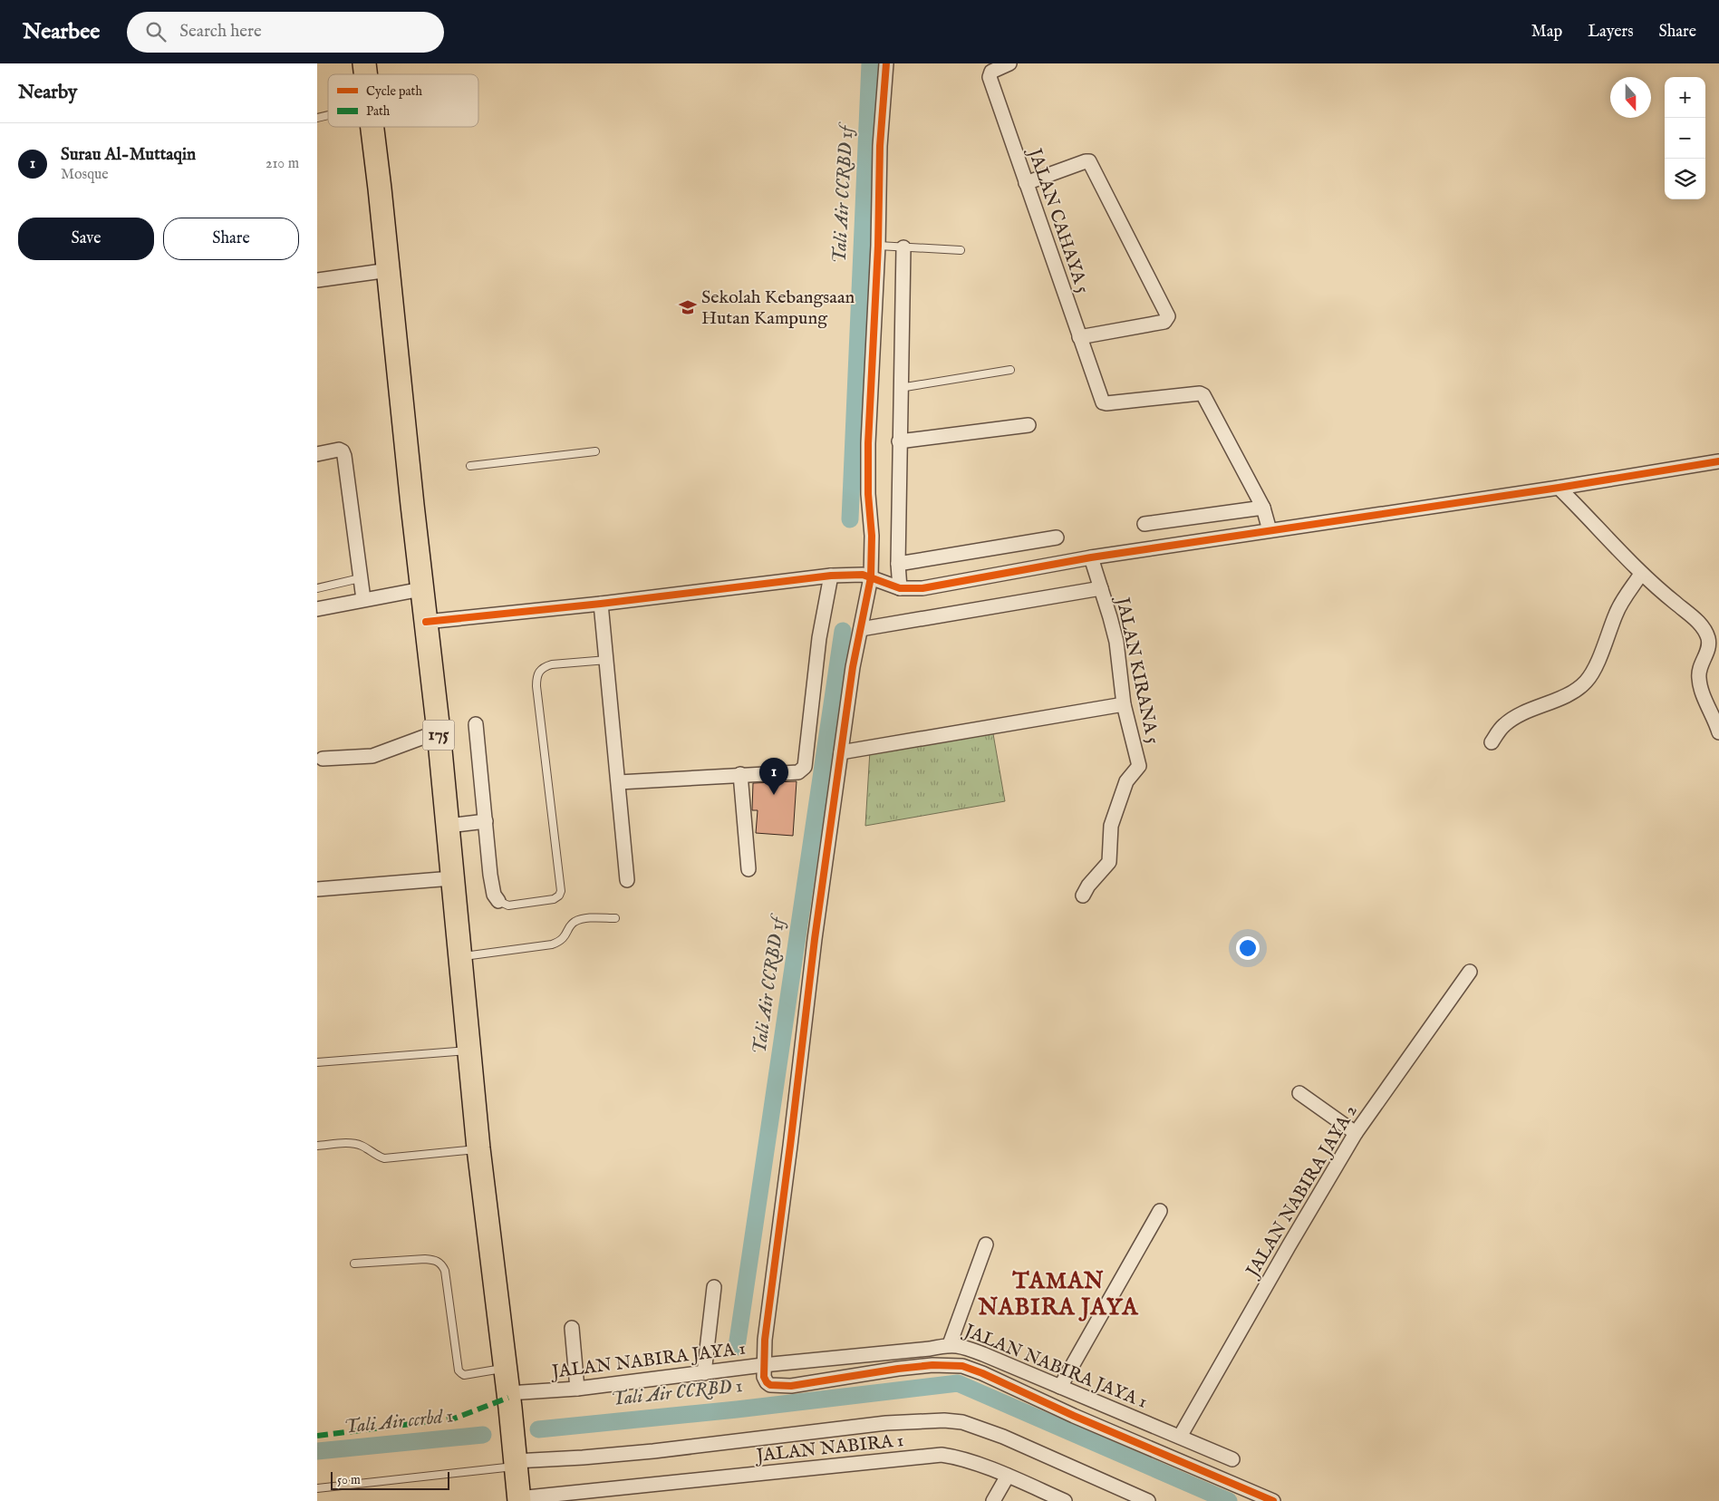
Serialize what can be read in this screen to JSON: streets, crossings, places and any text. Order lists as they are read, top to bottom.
{
  "streets": {
    "main road": ["175"],
    "street": [
      "JALAN CAHAYA 5",
      "JALAN KIRANA 5",
      "JALAN NABIRA JAYA 2",
      "JALAN NABIRA JAYA 1",
      "JALAN NABIRA 1"
    ]
  },
  "crossings": [
    ["175", "JALAN NABIRA JAYA 1"],
    ["175", "JALAN NABIRA 1"],
    ["JALAN NABIRA JAYA 2", "JALAN NABIRA JAYA 1"]
  ],
  "districts": ["TAMAN NABIRA JAYA"],
  "water": ["Tali Air CCRBD 1f", "Tali Air CCRBD 1", "Tali Air ccrbd 1"],
  "places": {
    "school or university": ["Sekolah Kebangsaan Hutan Kampung"]
  },
  "legend": ["Cycle path", "Path"],
  "scale_bar": "50 m",
  "north": "bottom",
  "page": {
    "header": "Nearbee",
    "search": "Search here",
    "nav": ["Map", "Layers", "Share"],
    "heading": "Nearby",
    "map_buttons": ["+", "−"],
    "list": [
      {
        "mark": "1",
        "name": "Surau Al-Muttaqin",
        "note": "Mosque",
        "value": "210 m"
      }
    ],
    "buttons": ["Save", "Share"],
    "pins": "1",
    "scale": "50 m"
  }
}
